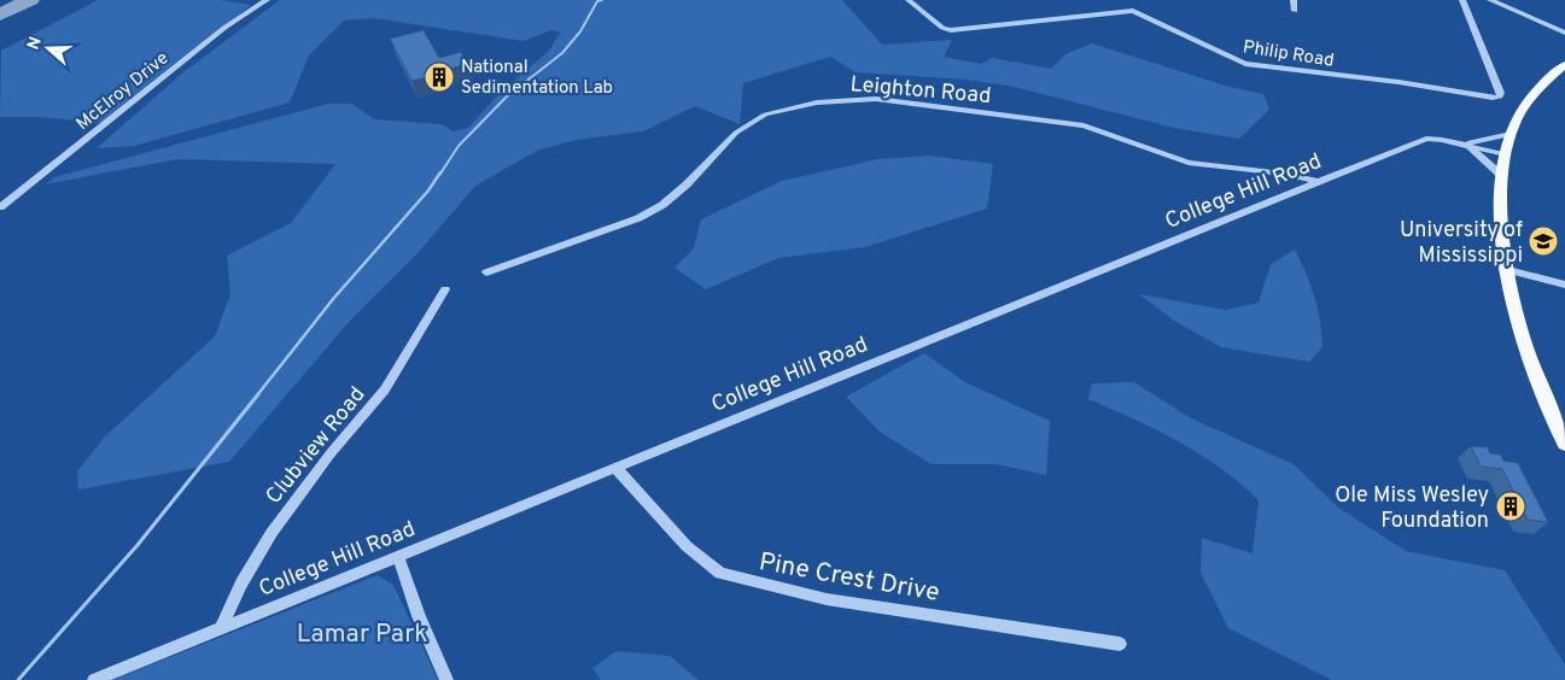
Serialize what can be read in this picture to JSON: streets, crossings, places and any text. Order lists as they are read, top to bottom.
{
  "streets": {
    "street": [
      "Philip Road",
      "Leighton Road",
      "McElroy Drive",
      "College Hill Road",
      "Clubview Road",
      "Pine Crest Drive"
    ]
  },
  "crossings": [
    ["Leighton Road", "College Hill Road"],
    ["College Hill Road", "Clubview Road"],
    ["College Hill Road", "Pine Crest Drive"]
  ],
  "parks": ["Lamar Park"],
  "places": {
    "building": ["National Sedimentation Lab", "Ole Miss Wesley Foundation"],
    "school or university": ["University of Mississippi"]
  },
  "north": "left"
}
